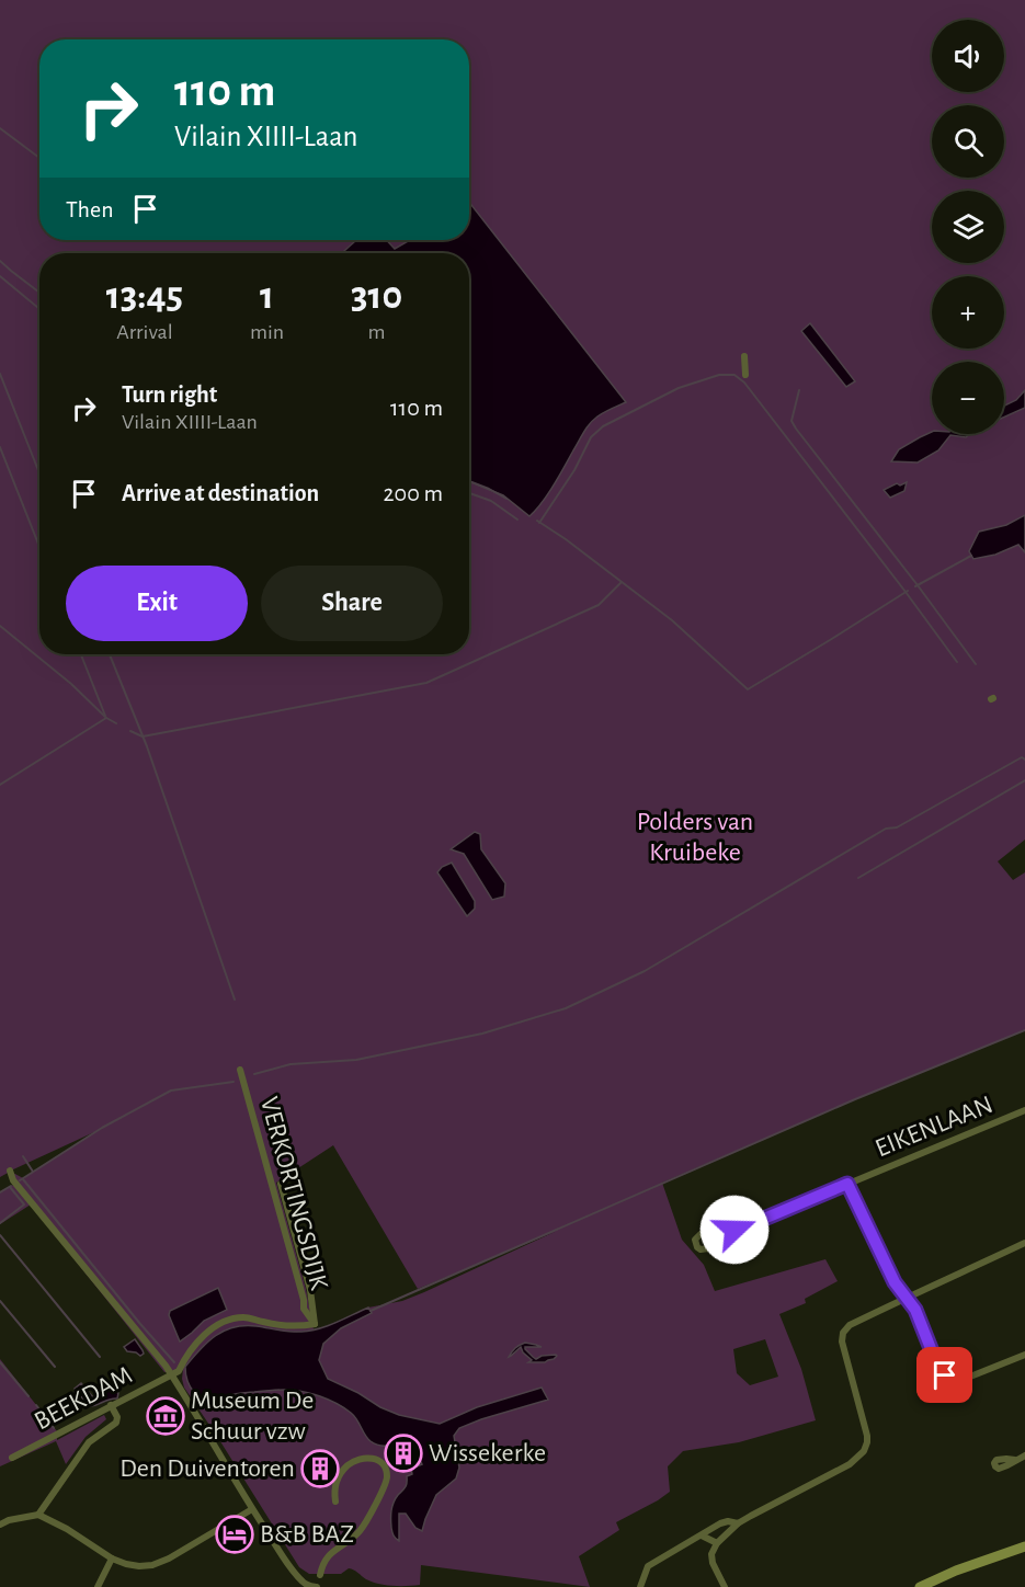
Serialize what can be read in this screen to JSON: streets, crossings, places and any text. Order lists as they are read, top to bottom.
{
  "streets": {
    "street": ["EIKENLAAN", "VERKORTINGSDIJK", "BEEKDAM"]
  },
  "crossings": [
    ["VERKORTINGSDIJK", "BEEKDAM"]
  ],
  "parks": ["Polders van Kruibeke"],
  "places": {
    "museum": ["Museum De Schuur vzw"],
    "building": ["Wissekerke", "Den Duiventoren"],
    "hotel": ["B&B BAZ"]
  },
  "page": {
    "map_buttons": ["+", "−"],
    "turn": ["110 m", "Vilain XIIII-Laan"],
    "then": "Then",
    "eta": [
      "13:45",
      "Arrival",
      "1",
      "min",
      "310",
      "m"
    ],
    "list": [
      {
        "name": "Turn right",
        "note": "Vilain XIIII-Laan",
        "value": "110 m"
      },
      {
        "name": "Arrive at destination",
        "value": "200 m"
      }
    ],
    "buttons": ["Exit", "Share"]
  }
}
